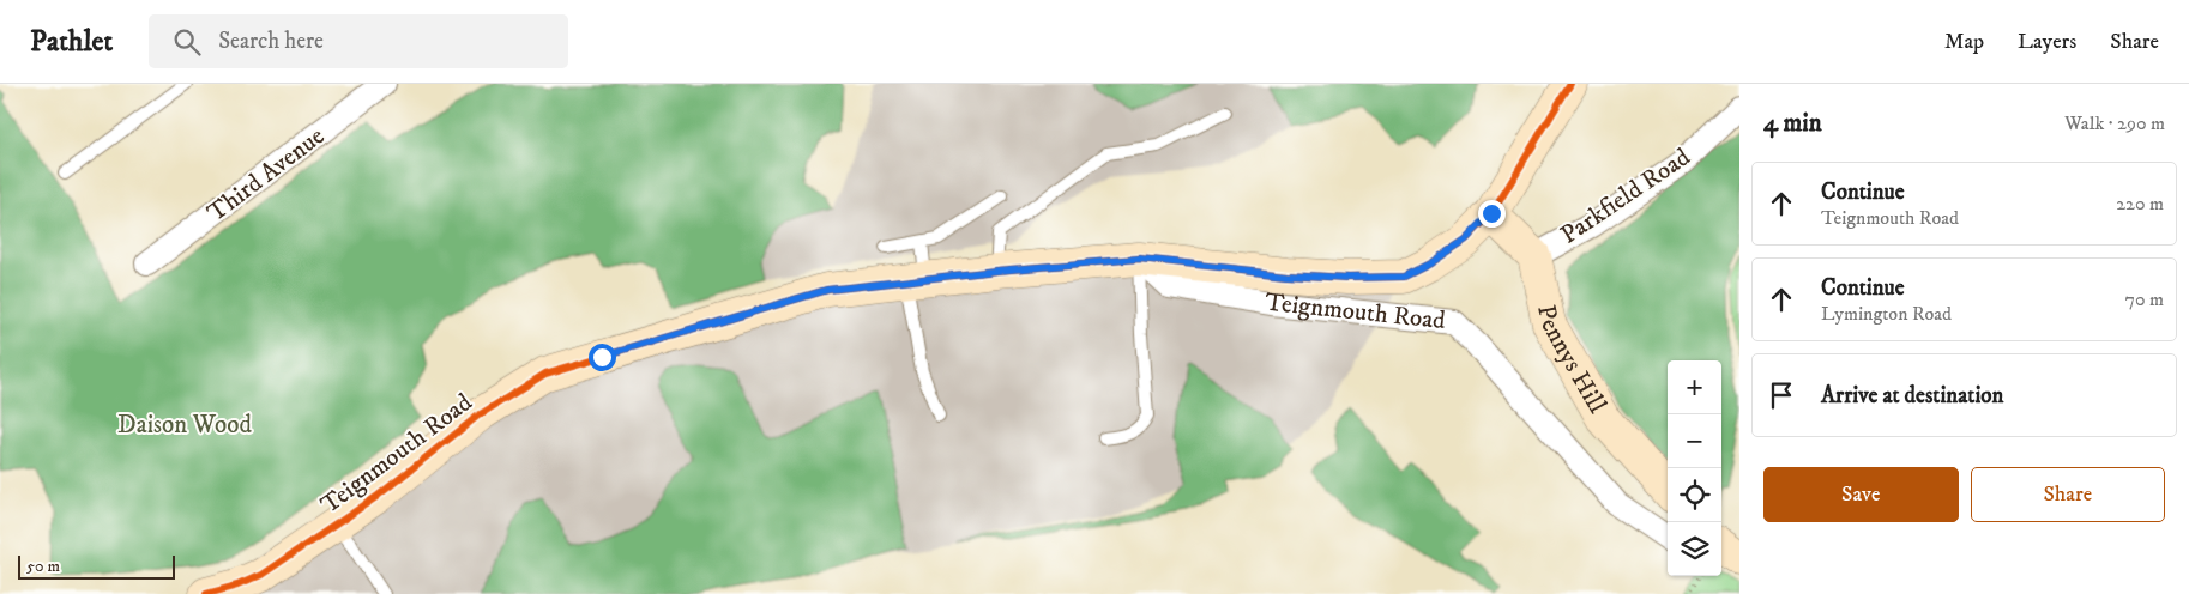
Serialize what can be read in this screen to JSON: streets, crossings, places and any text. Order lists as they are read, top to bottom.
{
  "streets": {
    "street": [
      "Third Avenue",
      "Parkfield Road",
      "Teignmouth Road",
      "Pennys Hill"
    ]
  },
  "crossings": [
    ["Parkfield Road", "Pennys Hill"]
  ],
  "parks": ["Daison Wood"],
  "scale_bar": "50 m",
  "page": {
    "header": "Pathlet",
    "search": "Search here",
    "nav": ["Map", "Layers", "Share"],
    "heading": ["4 min", "Walk · 290 m"],
    "list": [
      ["Continue", "Teignmouth Road", "220 m"],
      ["Continue", "Lymington Road", "70 m"],
      "Arrive at destination"
    ],
    "map_buttons": ["+", "−"],
    "buttons": ["Save", "Share"],
    "scale": "50 m"
  }
}
